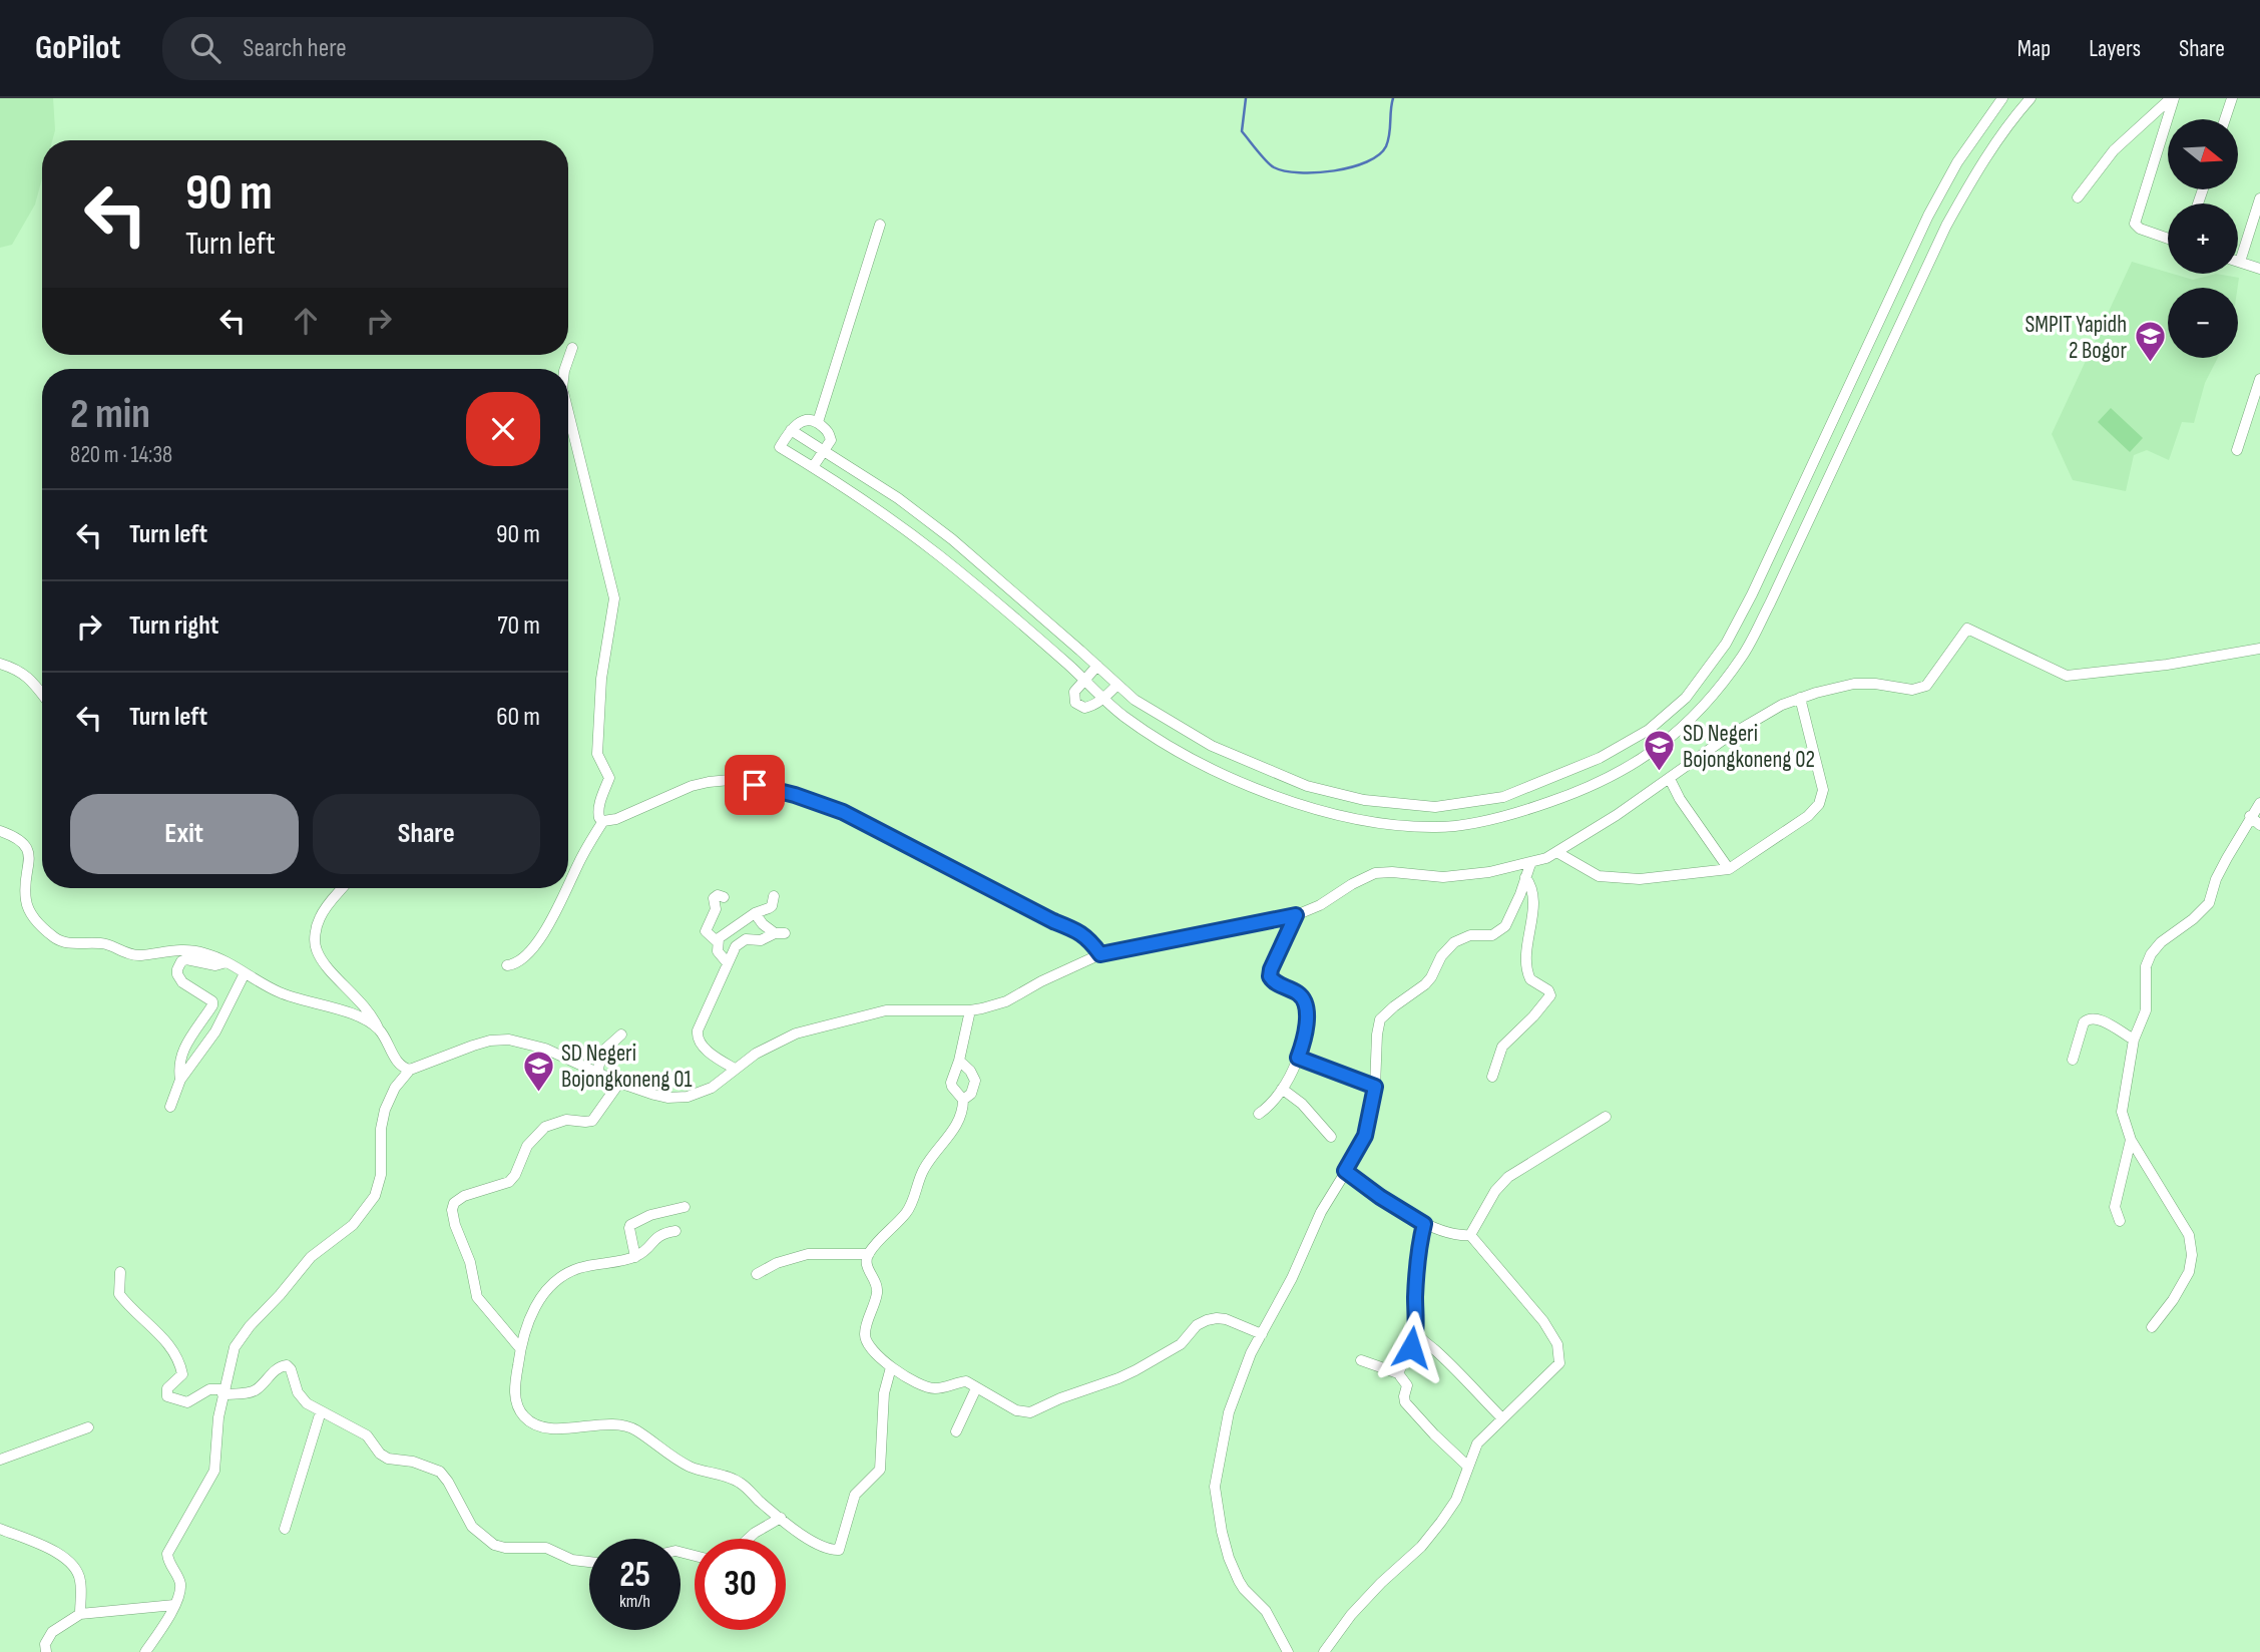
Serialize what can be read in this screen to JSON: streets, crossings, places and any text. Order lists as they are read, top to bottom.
{
  "places": {
    "school or university": ["SMPIT Yapidh 2 Bogor", "SD Negeri Bojongkoneng 02", "SD Negeri Bojongkoneng 01"]
  },
  "north": "right",
  "page": {
    "header": "GoPilot",
    "search": "Search here",
    "nav": ["Map", "Layers", "Share"],
    "map_buttons": ["+", "−"],
    "turn": ["90 m", "Turn left"],
    "heading": ["2 min", "820 m · 14:38"],
    "list": [
      {
        "name": "Turn left",
        "value": "90 m"
      },
      {
        "name": "Turn right",
        "value": "70 m"
      },
      {
        "name": "Turn left",
        "value": "60 m"
      }
    ],
    "buttons": ["Exit", "Share"],
    "speed": "25 km/h",
    "limit": "30"
  }
}
